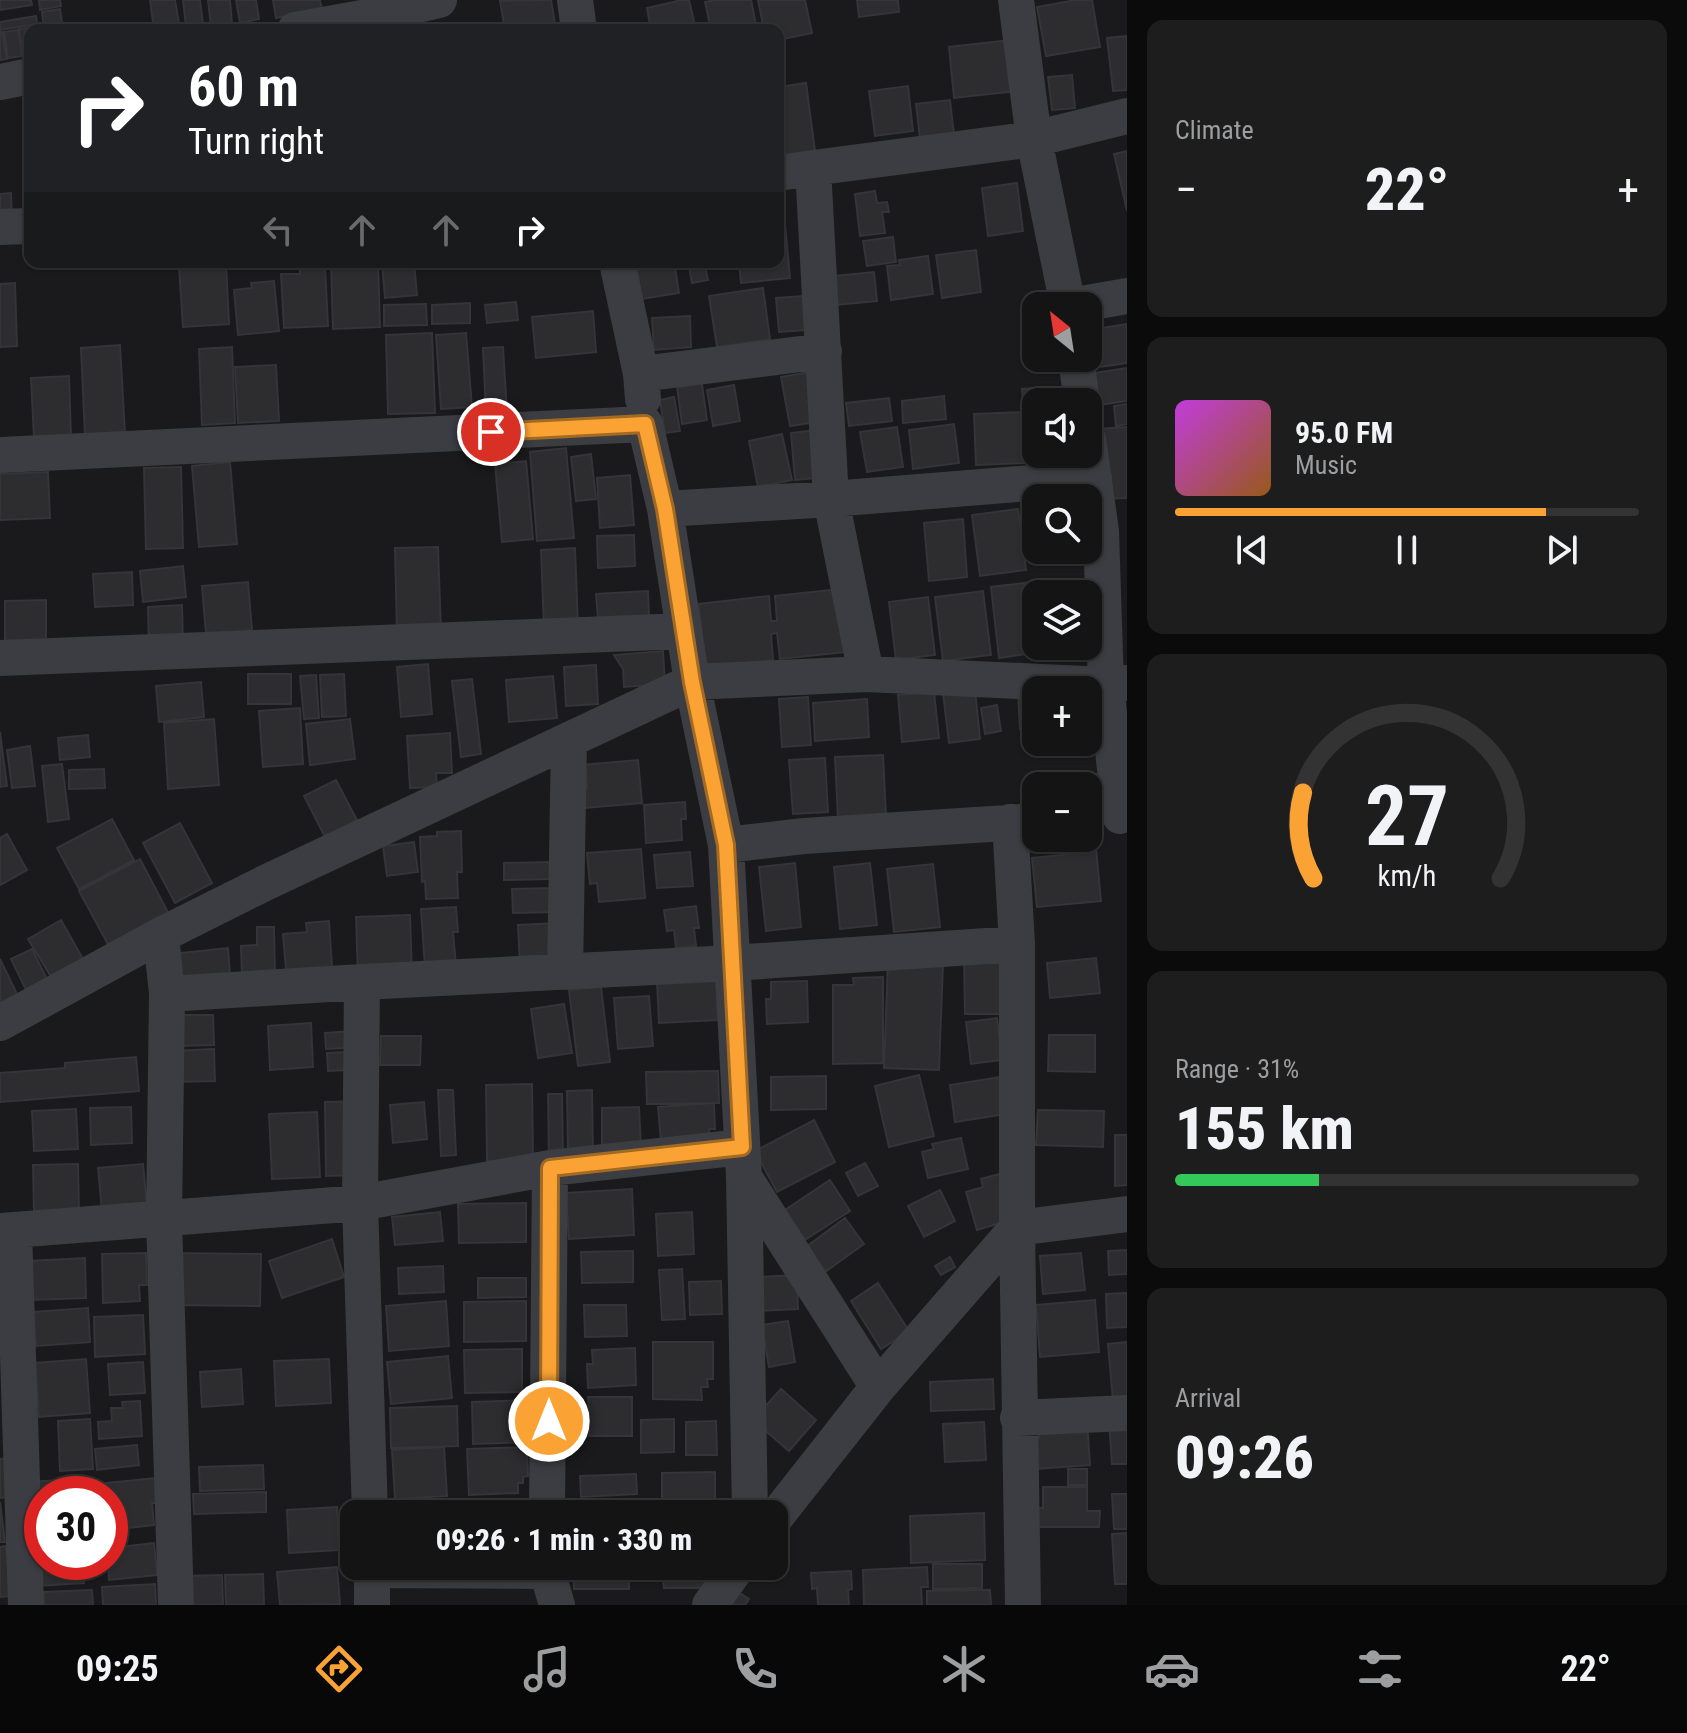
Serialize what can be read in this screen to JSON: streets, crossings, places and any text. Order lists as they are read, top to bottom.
{
  "north": "top left",
  "page": {
    "tile": [
      "Climate",
      ["Range · 31%", "155 km"],
      ["Arrival", "09:26"]
    ],
    "turn": ["60 m", "Turn right"],
    "heat": ["−", "22°", "+"],
    "map_buttons": ["+", "−"],
    "song": ["95.0 FM", "Music"],
    "limit": "30",
    "trip": "09:26 · 1 min · 330 m",
    "tabs": ["09:25", "22°"],
    "gauge": ["27", "km/h"]
  }
}
